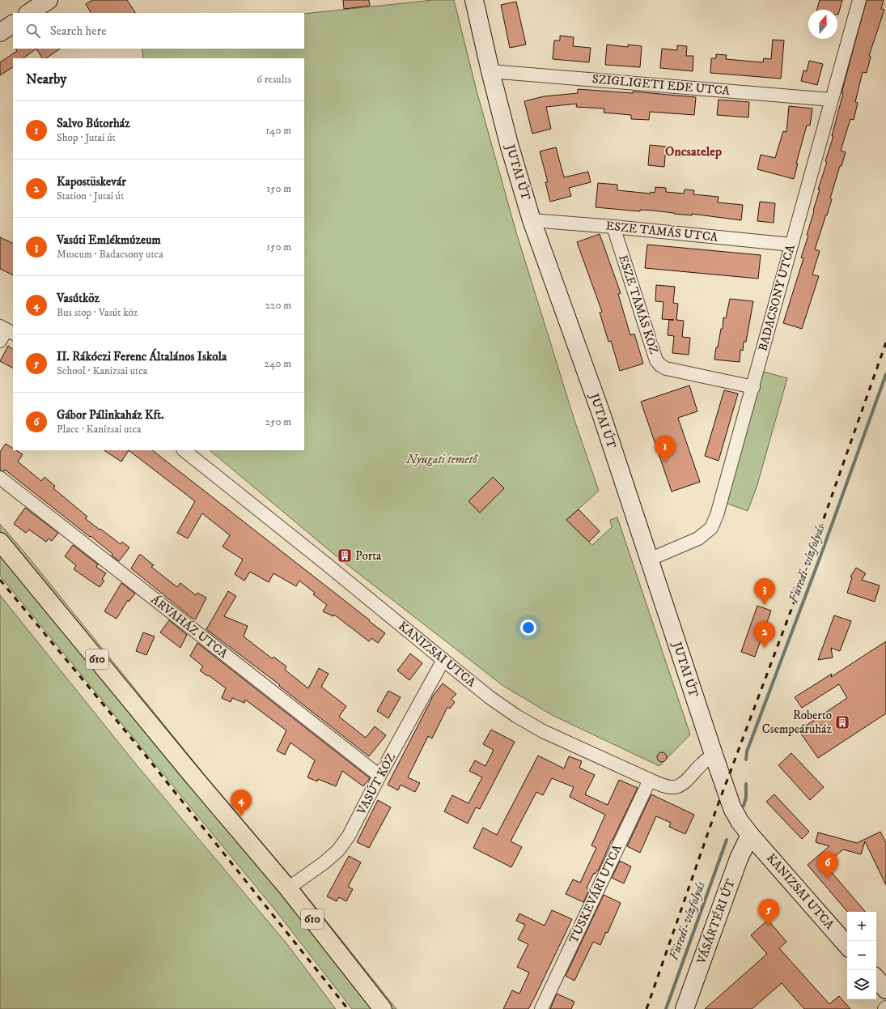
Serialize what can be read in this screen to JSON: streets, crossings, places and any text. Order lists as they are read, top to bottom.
{
  "streets": {
    "main road": ["610"],
    "street": [
      "SZIGLIGETI EDE UTCA",
      "JUTAI ÚT",
      "ESZE TAMÁS UTCA",
      "BADACSONY UTCA",
      "ESZE TAMÁS KÖZ",
      "ÁRVAHÁZ UTCA",
      "KANIZSAI UTCA",
      "VASÚT KÖZ",
      "TÜSKEVÁRI UTCA",
      "VÁSÁRTÉRI ÚT"
    ]
  },
  "crossings": [
    ["SZIGLIGETI EDE UTCA", "JUTAI ÚT"],
    ["SZIGLIGETI EDE UTCA", "BADACSONY UTCA"],
    ["JUTAI ÚT", "ESZE TAMÁS UTCA"],
    ["JUTAI ÚT", "BADACSONY UTCA"],
    ["JUTAI ÚT", "KANIZSAI UTCA"],
    ["JUTAI ÚT", "VÁSÁRTÉRI ÚT"],
    ["ESZE TAMÁS UTCA", "BADACSONY UTCA"],
    ["ESZE TAMÁS UTCA", "ESZE TAMÁS KÖZ"],
    ["BADACSONY UTCA", "ESZE TAMÁS KÖZ"],
    ["ÁRVAHÁZ UTCA", "VASÚT KÖZ"],
    ["KANIZSAI UTCA", "VASÚT KÖZ"],
    ["KANIZSAI UTCA", "TÜSKEVÁRI UTCA"],
    ["KANIZSAI UTCA", "VÁSÁRTÉRI ÚT"],
    ["610", "VASÚT KÖZ"]
  ],
  "districts": ["Oncsatelep"],
  "water": ["Füredi-vízfolyás"],
  "parks": ["Nyugati temető"],
  "places": {
    "building": ["Porta", "Roberto Csempeáruház"]
  },
  "north": "top",
  "page": {
    "search": "Search here",
    "heading": ["Nearby", "6 results"],
    "list": [
      {
        "mark": "1",
        "name": "Salvo Bútorház",
        "note": "Shop · Jutai út",
        "value": "140 m"
      },
      {
        "mark": "2",
        "name": "Kapostüskevár",
        "note": "Station · Jutai út",
        "value": "150 m"
      },
      {
        "mark": "3",
        "name": "Vasúti Emlékmúzeum",
        "note": "Museum · Badacsony utca",
        "value": "150 m"
      },
      {
        "mark": "4",
        "name": "Vasútköz",
        "note": "Bus stop · Vasút köz",
        "value": "220 m"
      },
      {
        "mark": "5",
        "name": "II. Rákóczi Ferenc Általános Iskola",
        "note": "School · Kanizsai utca",
        "value": "240 m"
      },
      {
        "mark": "6",
        "name": "Gábor Pálinkaház Kft.",
        "note": "Place · Kanizsai utca",
        "value": "250 m"
      }
    ],
    "pins": [
      "1",
      "3",
      "2",
      "4",
      "6",
      "5"
    ],
    "map_buttons": ["+", "−"]
  }
}
